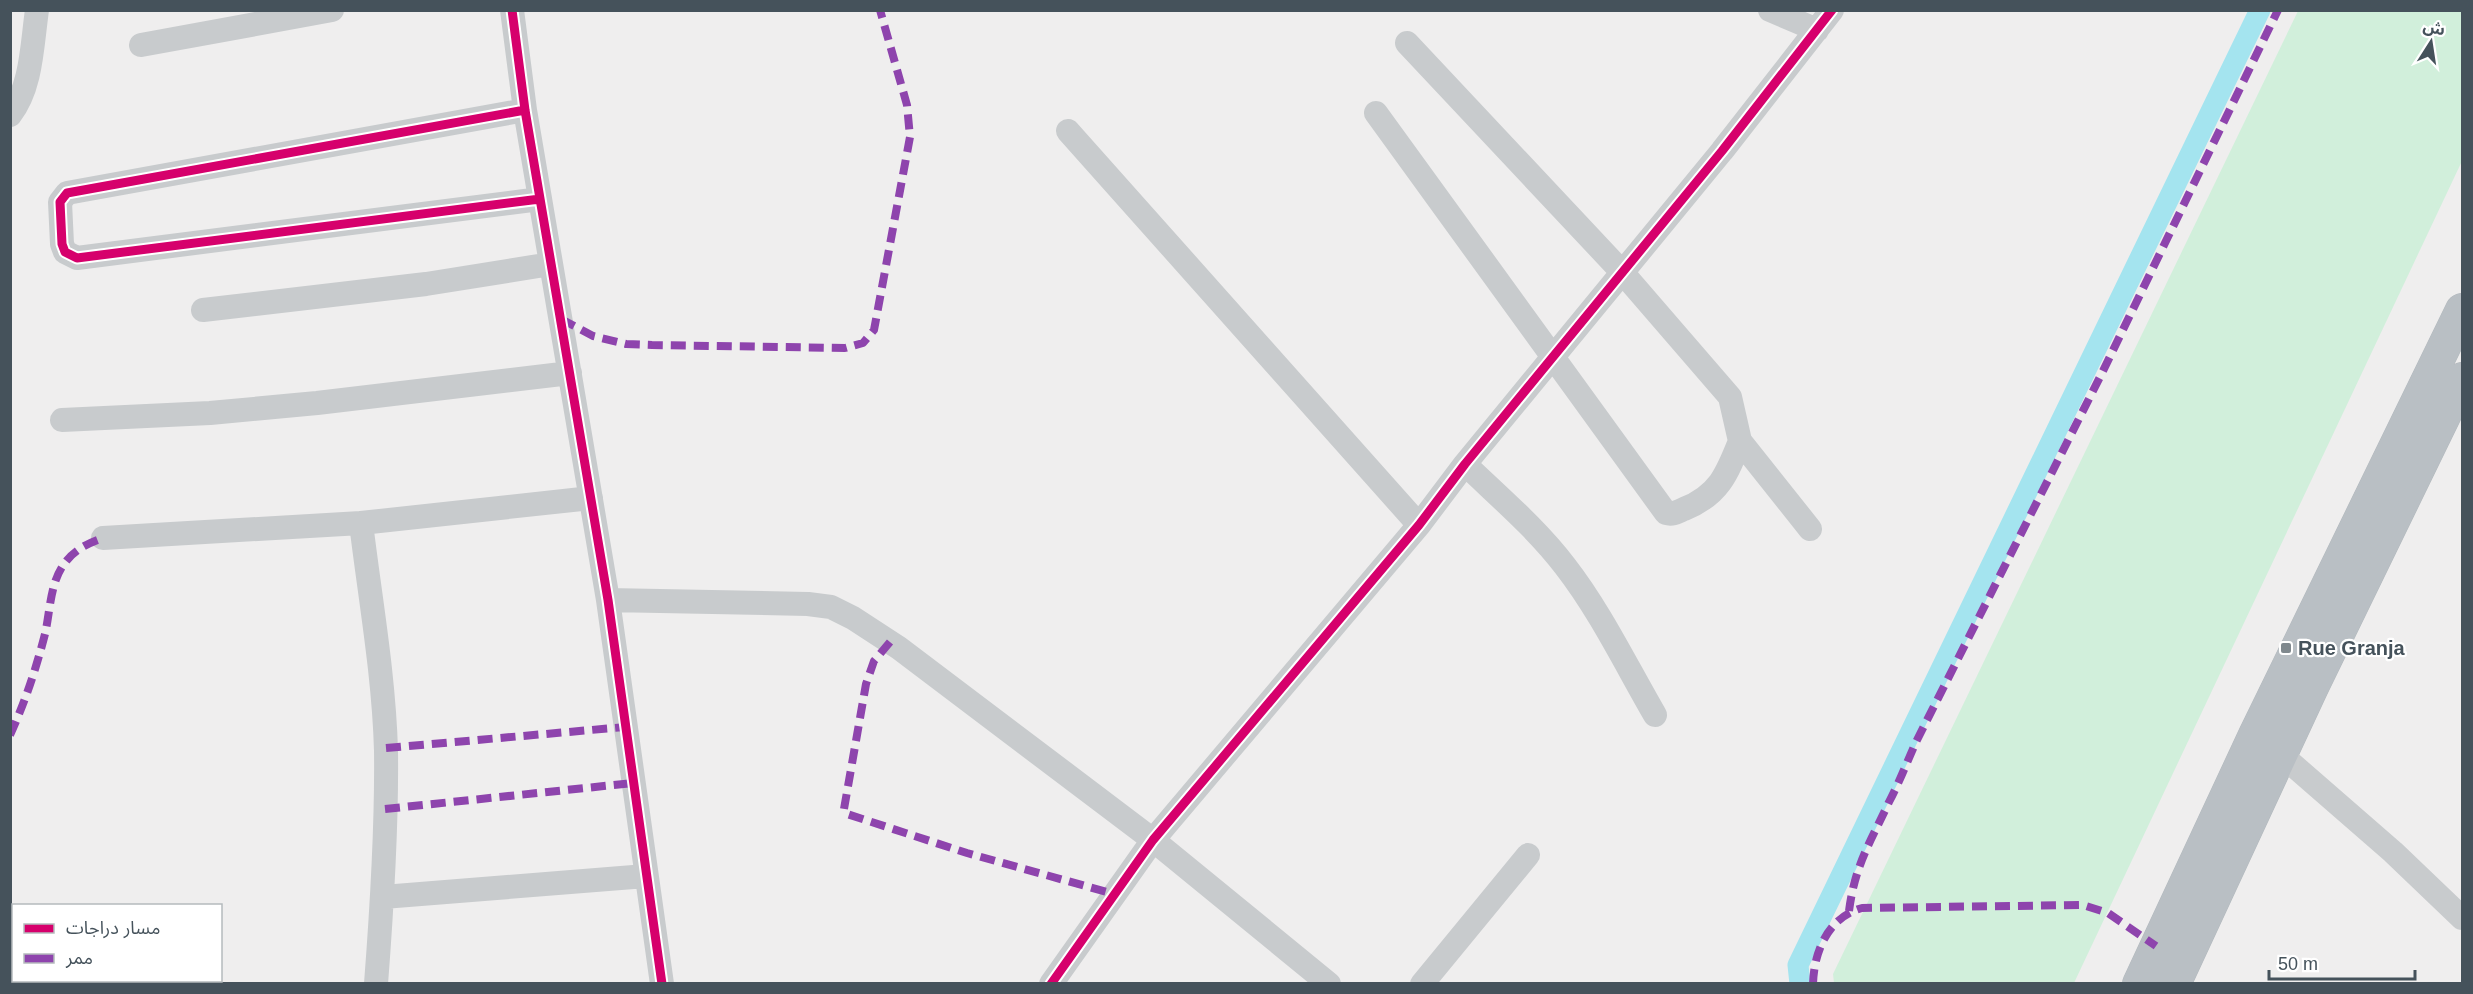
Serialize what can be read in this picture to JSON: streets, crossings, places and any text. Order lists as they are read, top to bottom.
{
  "places": {
    "transit": ["Rue Granja"]
  },
  "legend": ["مسار دراجات", "ممر"],
  "scale_bar": "50 m",
  "north": "top"
}
